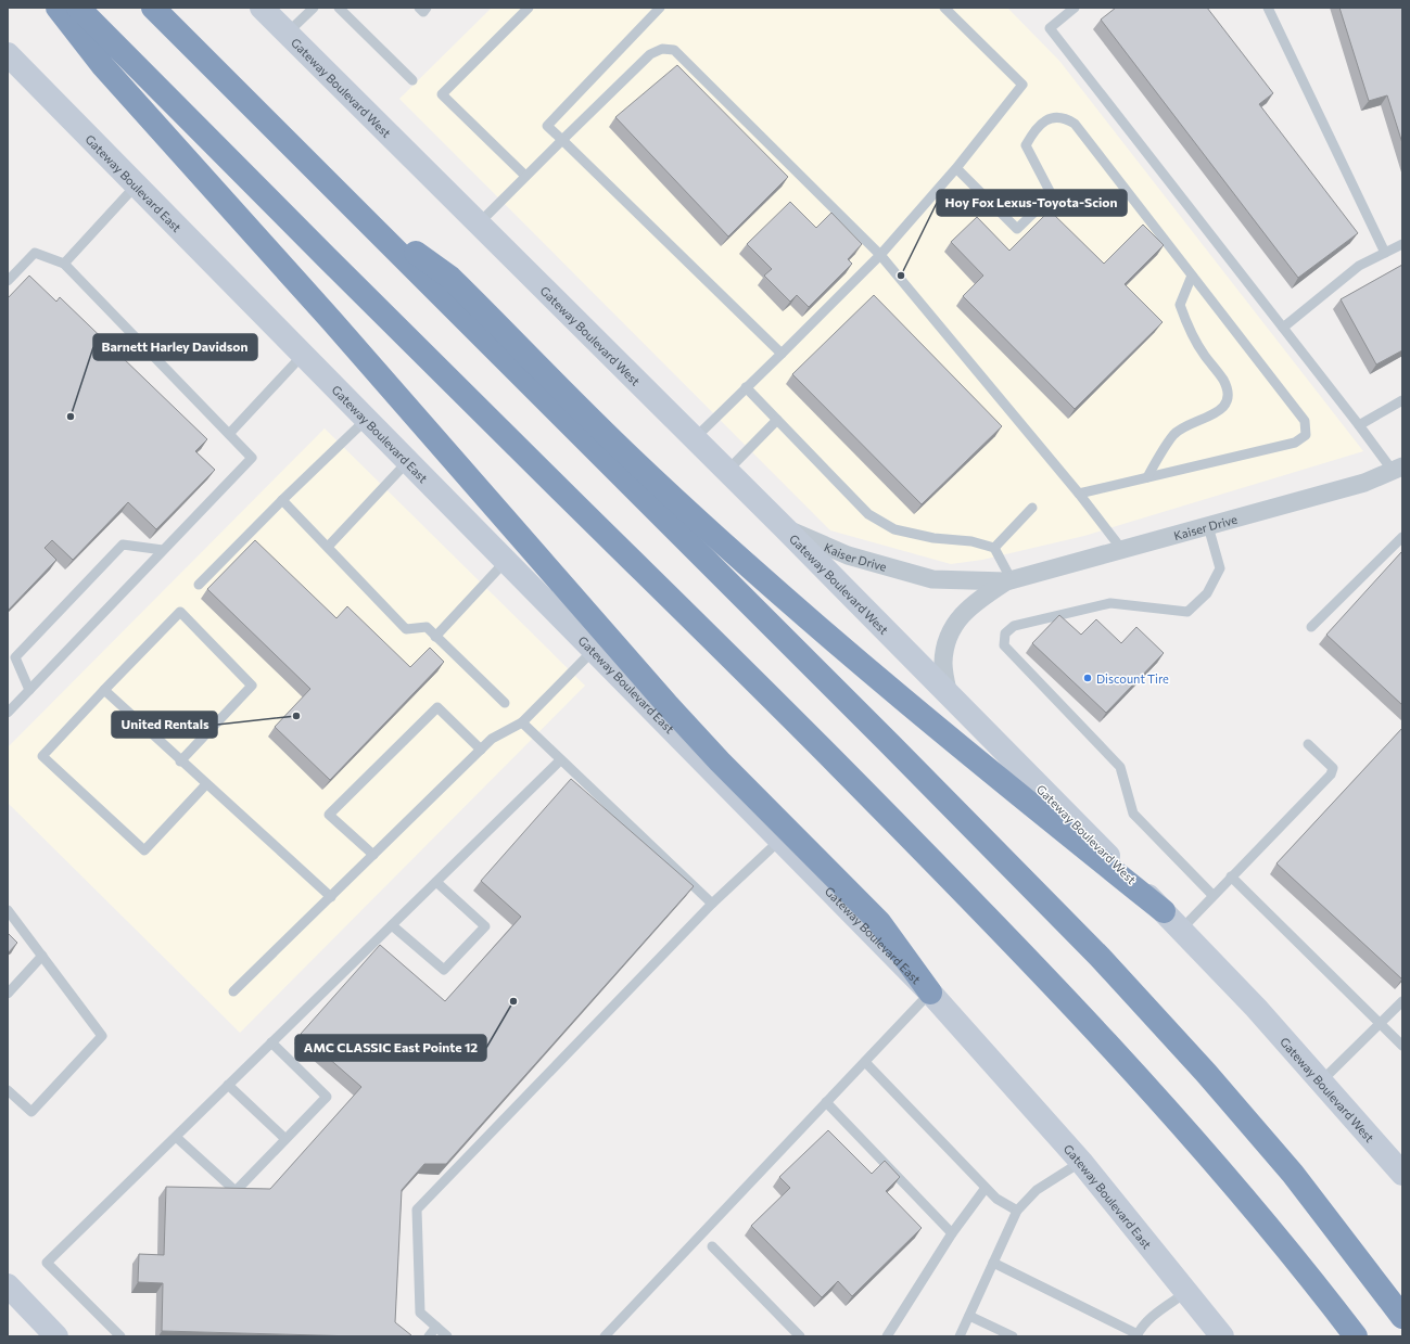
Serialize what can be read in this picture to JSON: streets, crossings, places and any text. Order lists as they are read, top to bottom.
{
  "streets": {
    "main road": ["Gateway Boulevard West", "Gateway Boulevard East"],
    "street": ["Kaiser Drive"]
  },
  "crossings": [
    ["Gateway Boulevard West", "Kaiser Drive"]
  ],
  "places": [
    "Hoy Fox Lexus-Toyota-Scion",
    "Barnett Harley Davidson",
    "Discount Tire",
    "United Rentals",
    "AMC CLASSIC East Pointe 12"
  ]
}
